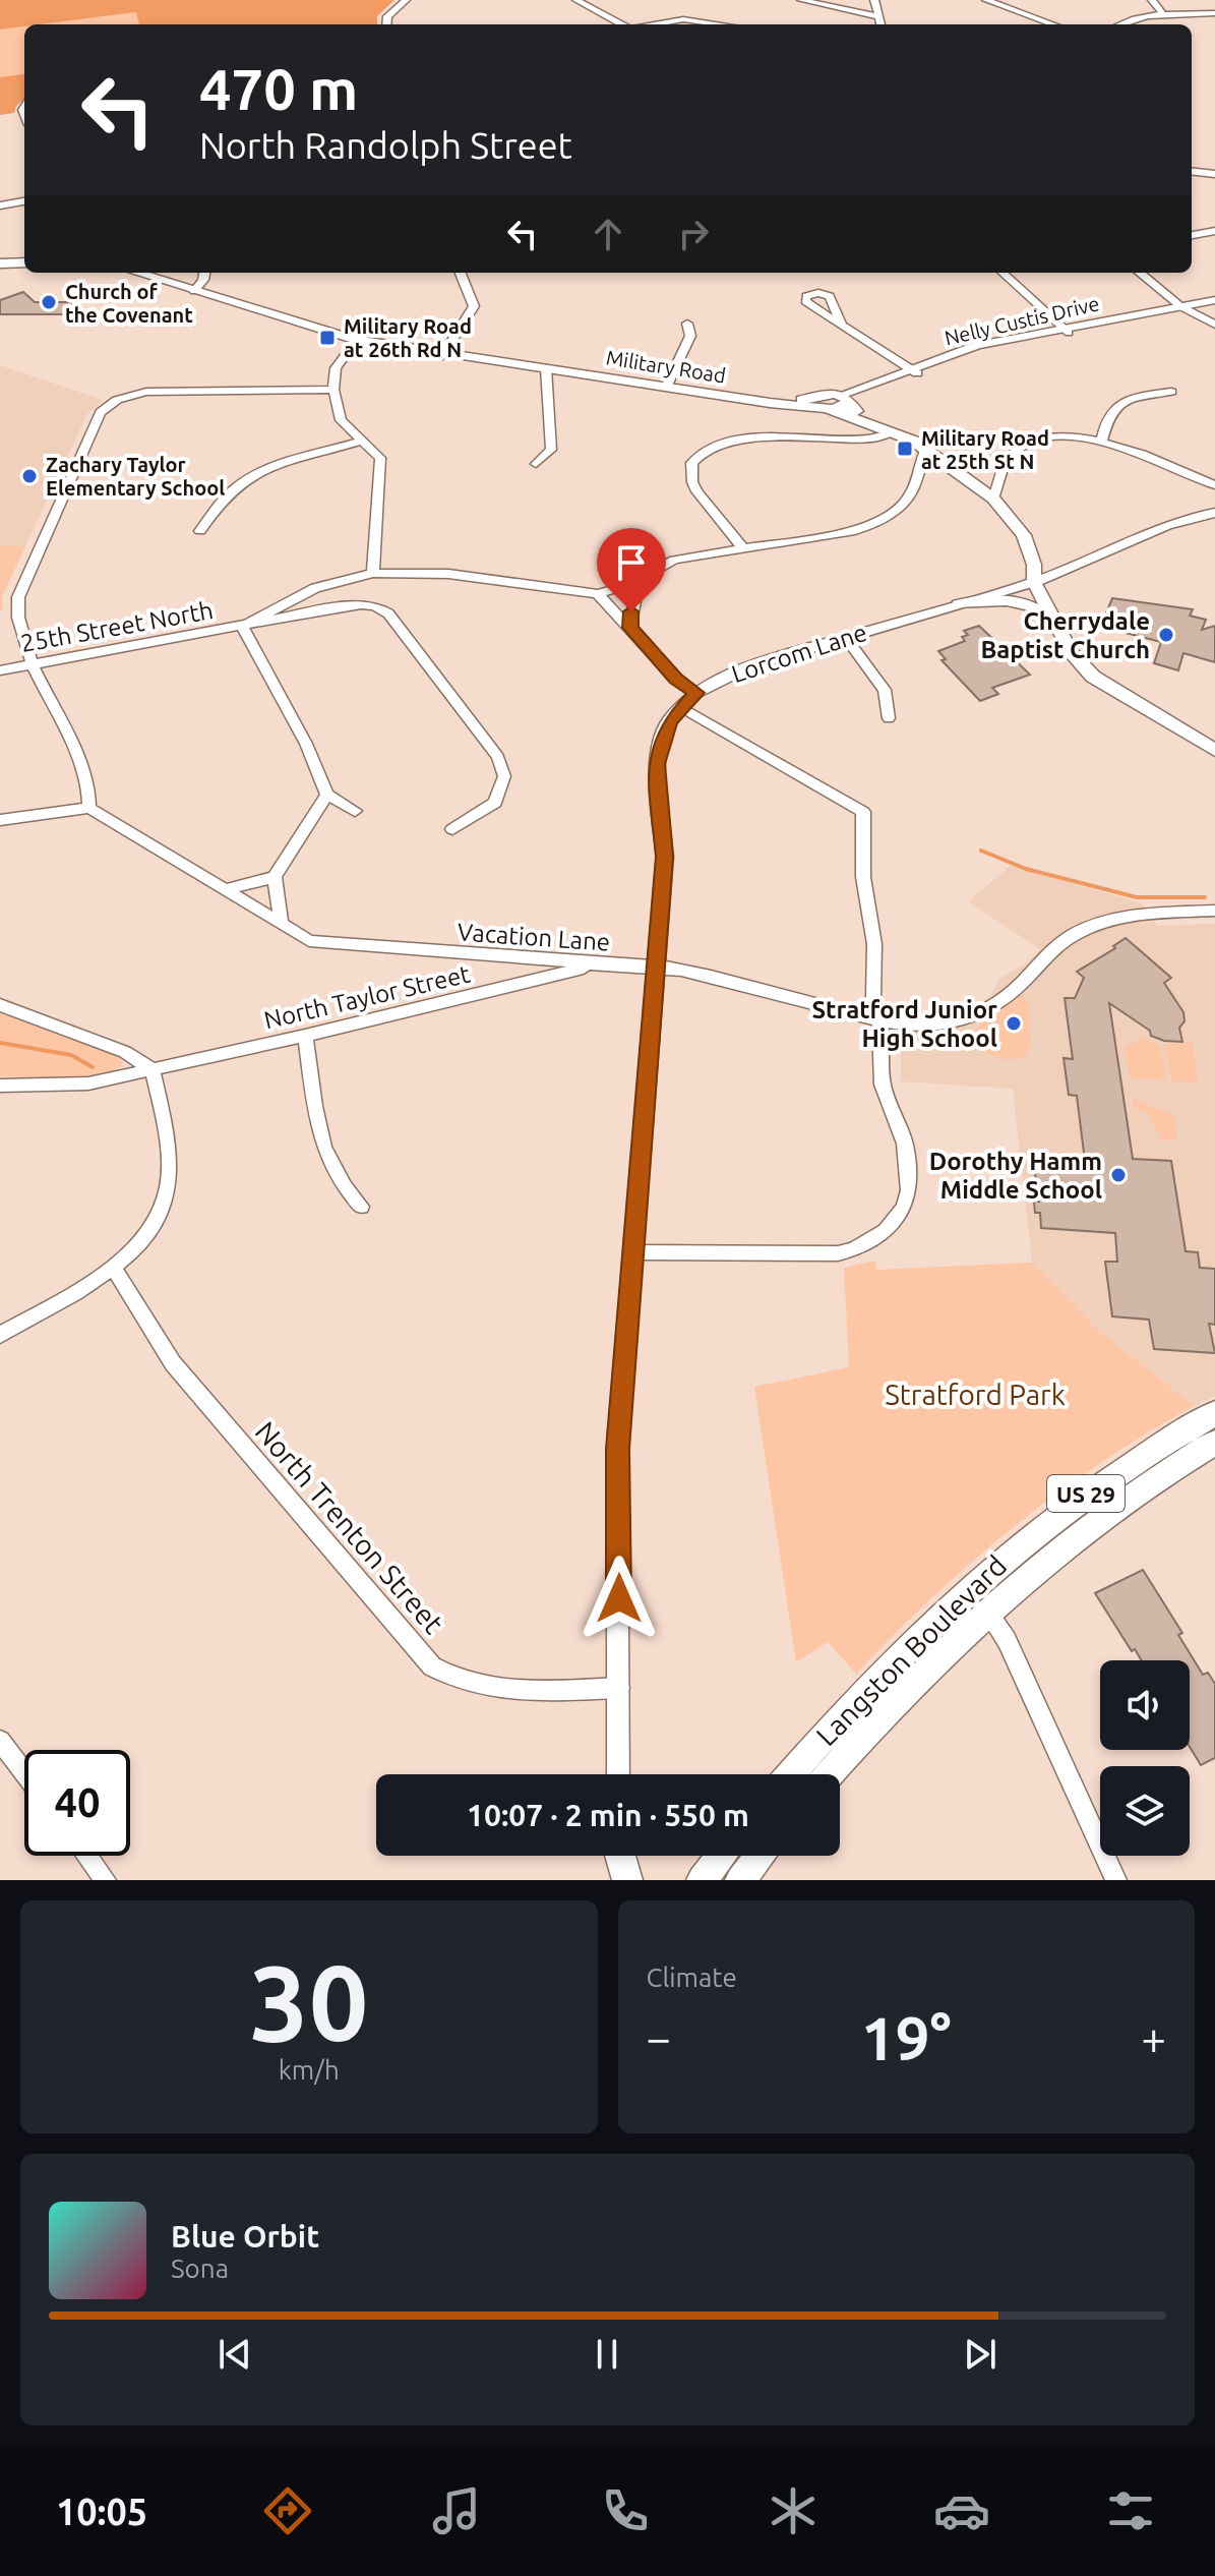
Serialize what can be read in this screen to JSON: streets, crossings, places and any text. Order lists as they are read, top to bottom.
{
  "streets": {
    "main road": ["Military Road", "US 29", "Langston Boulevard"],
    "street": [
      "Nelly Custis Drive",
      "25th Street North",
      "Lorcom Lane",
      "Vacation Lane",
      "North Taylor Street",
      "North Trenton Street"
    ]
  },
  "crossings": [
    ["Military Road", "25th Street North"],
    ["Military Road", "Lorcom Lane"],
    ["Lorcom Lane", "Vacation Lane"],
    ["Lorcom Lane", "North Trenton Street"],
    ["Vacation Lane", "North Taylor Street"]
  ],
  "parks": ["Stratford Park"],
  "places": {
    "other": [
      "Church of the Covenant",
      "Zachary Taylor Elementary School",
      "Cherrydale Baptist Church",
      "Stratford Junior High School",
      "Dorothy Hamm Middle School"
    ],
    "transit": ["Military Road at 26th Rd N", "Military Road at 25th St N"]
  },
  "page": {
    "turn": ["470 m", "North Randolph Street"],
    "limit": "40",
    "trip": "10:07 · 2 min · 550 m",
    "tile": [
      ["30", "km/h"],
      "Climate"
    ],
    "heat": ["−", "19°", "+"],
    "song": ["Blue Orbit", "Sona"],
    "tabs": "10:05"
  }
}
